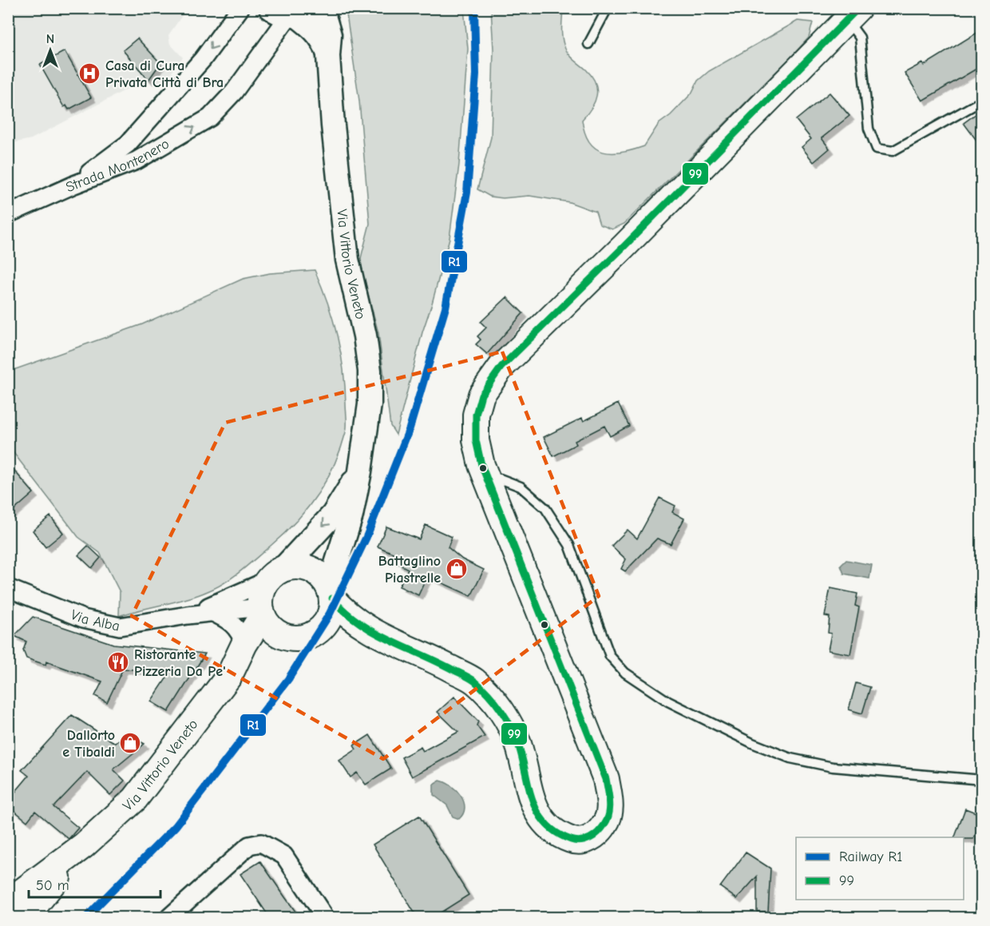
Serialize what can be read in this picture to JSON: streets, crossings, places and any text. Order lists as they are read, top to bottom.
{
  "streets": {
    "main road": ["Via Vittorio Veneto"],
    "street": ["Strada Montenero", "Via Alba"]
  },
  "crossings": [
    ["Strada Montenero", "Via Vittorio Veneto"],
    ["Via Vittorio Veneto", "Via Alba"]
  ],
  "places": {
    "hospital": ["Casa di Cura Privata Città di Bra"],
    "shop": ["Battaglino Piastrelle", "Dallorto e Tibaldi"],
    "restaurant": ["Ristorante Pizzeria Da Pe'"]
  },
  "lines": ["rail line R1", "transit line 99"],
  "legend": ["Railway R1", "99"],
  "scale_bar": "50 m",
  "north": "top"
}
